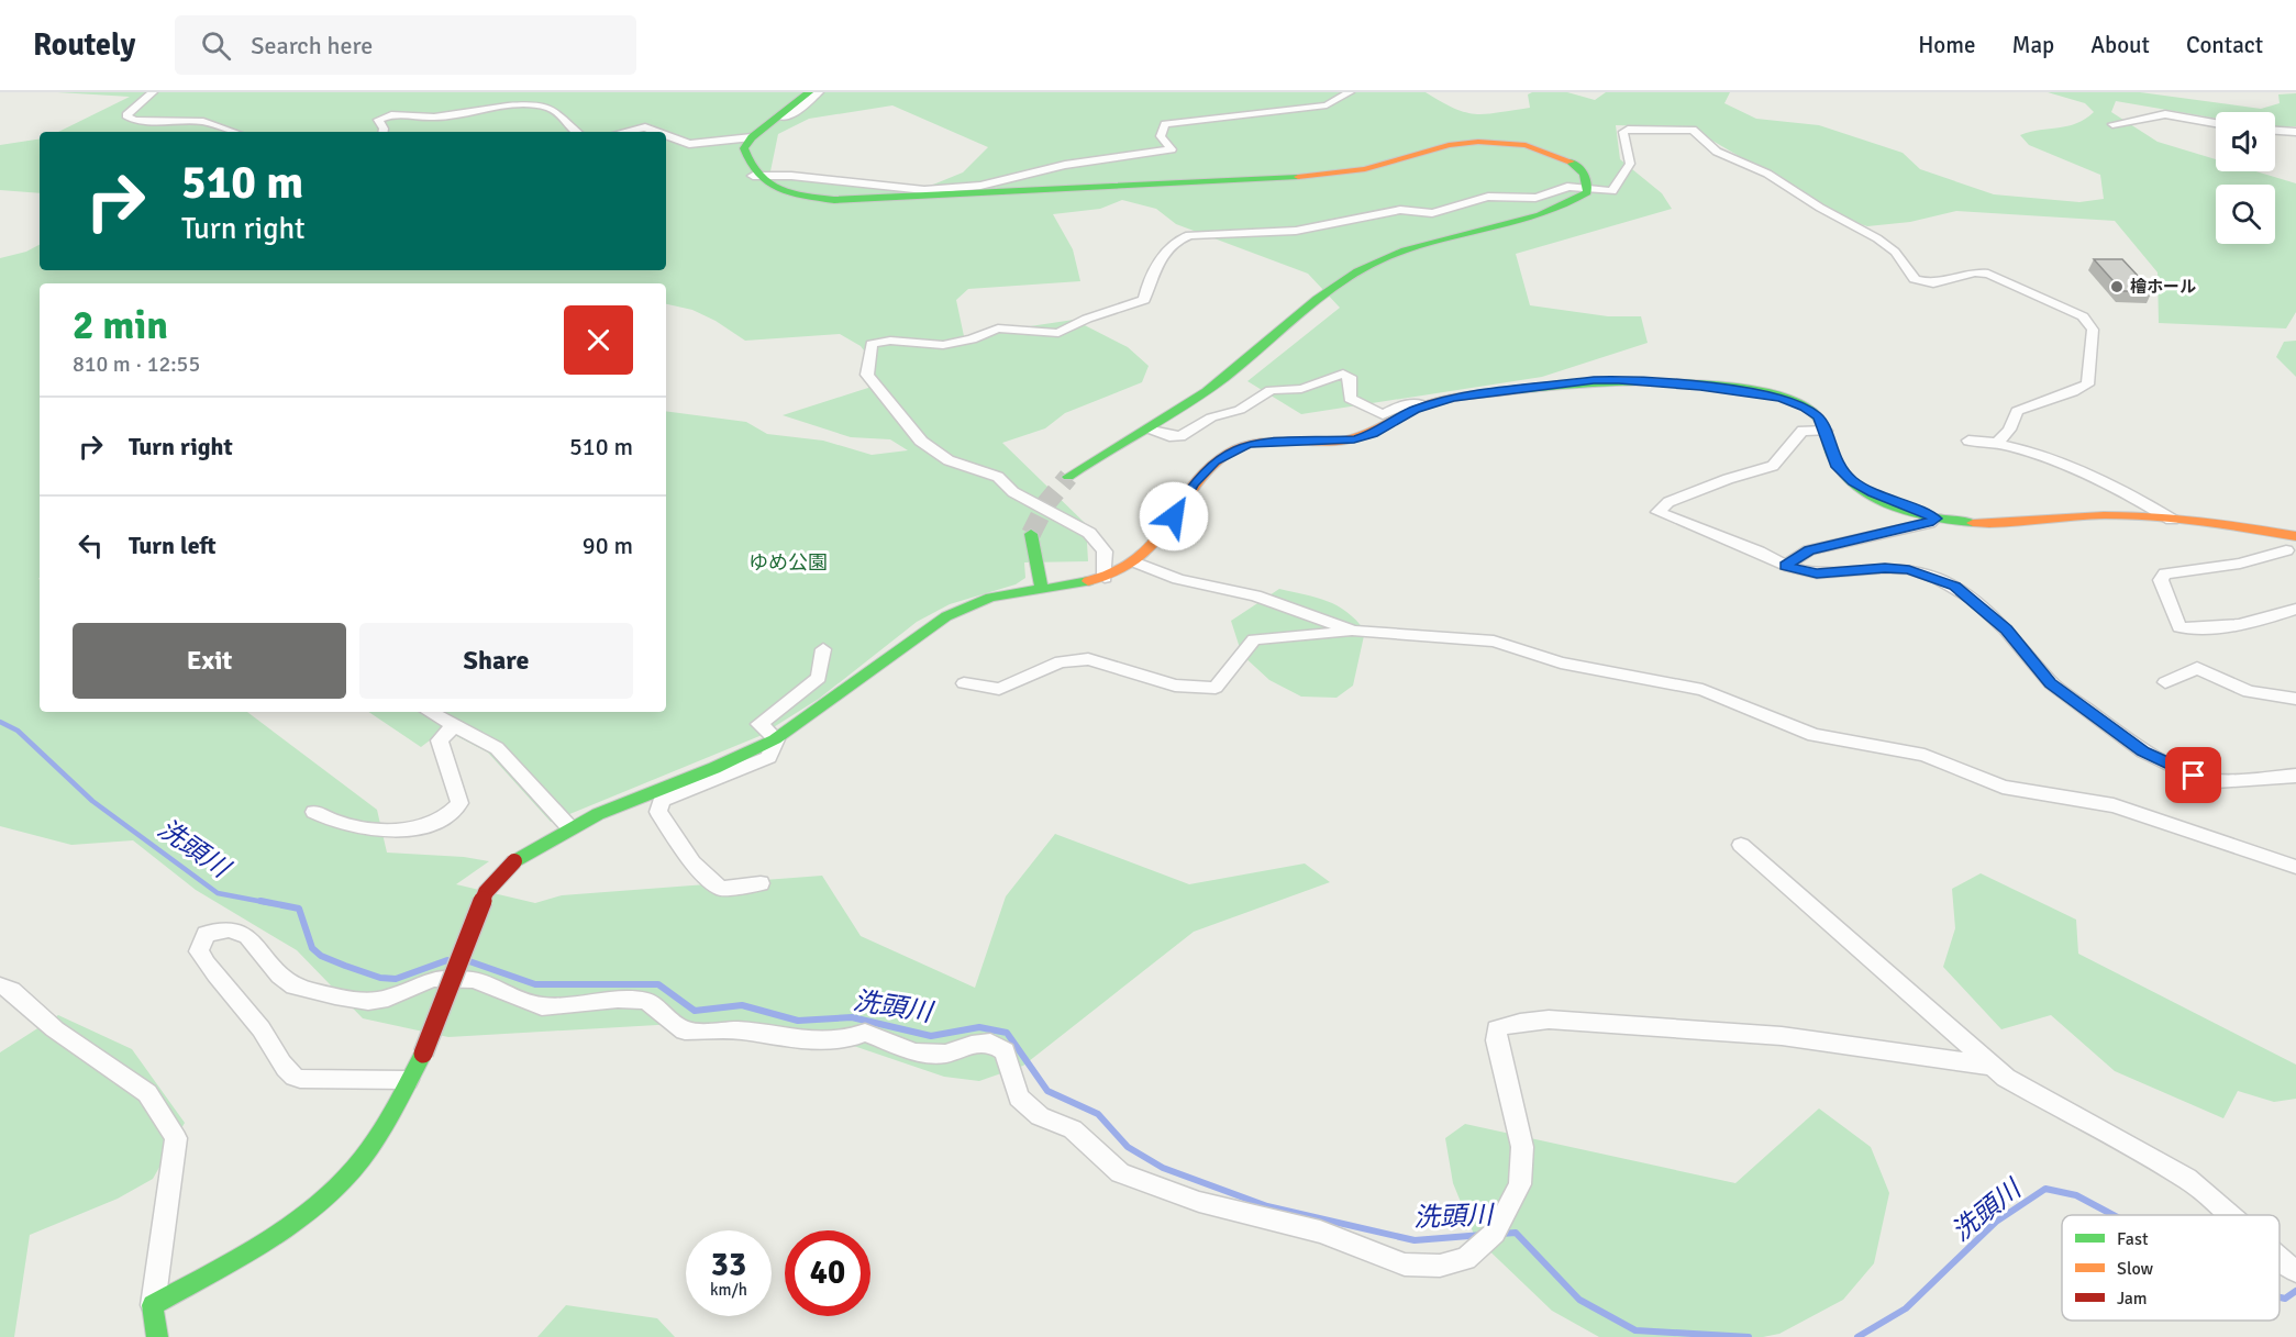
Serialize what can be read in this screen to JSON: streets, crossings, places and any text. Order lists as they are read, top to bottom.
{
  "water": ["洗頭川"],
  "parks": ["ゆめ公園"],
  "places": ["檜ホール"],
  "legend": ["Fast", "Slow", "Jam"],
  "page": {
    "header": "Routely",
    "search": "Search here",
    "nav": [
      "Home",
      "Map",
      "About",
      "Contact"
    ],
    "turn": ["510 m", "Turn right"],
    "heading": ["2 min", "810 m · 12:55"],
    "list": [
      {
        "name": "Turn right",
        "value": "510 m"
      },
      {
        "name": "Turn left",
        "value": "90 m"
      }
    ],
    "buttons": ["Exit", "Share"],
    "speed": "33 km/h",
    "limit": "40"
  }
}
